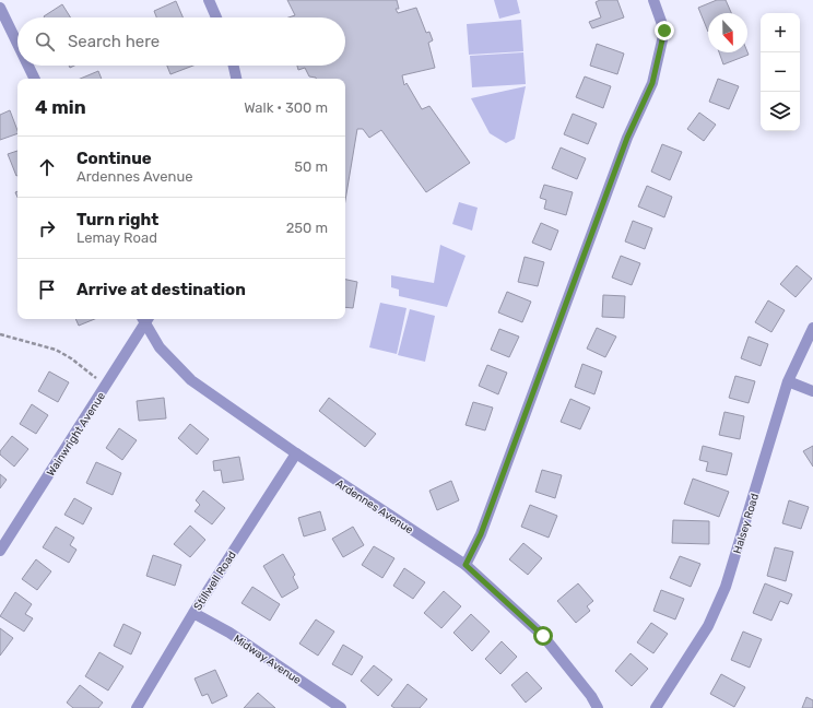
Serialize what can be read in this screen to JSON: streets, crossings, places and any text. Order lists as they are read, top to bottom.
{
  "streets": {
    "street": [
      "Wainwright Avenue",
      "Ardennes Avenue",
      "Halsey Road",
      "Stillwell Road",
      "Midway Avenue"
    ]
  },
  "crossings": [
    ["Ardennes Avenue", "Stillwell Road"],
    ["Stillwell Road", "Midway Avenue"]
  ],
  "north": "bottom",
  "page": {
    "map_buttons": ["+", "−"],
    "search": "Search here",
    "heading": ["4 min", "Walk · 300 m"],
    "list": [
      ["Continue", "Ardennes Avenue", "50 m"],
      ["Turn right", "Lemay Road", "250 m"],
      "Arrive at destination"
    ]
  }
}
